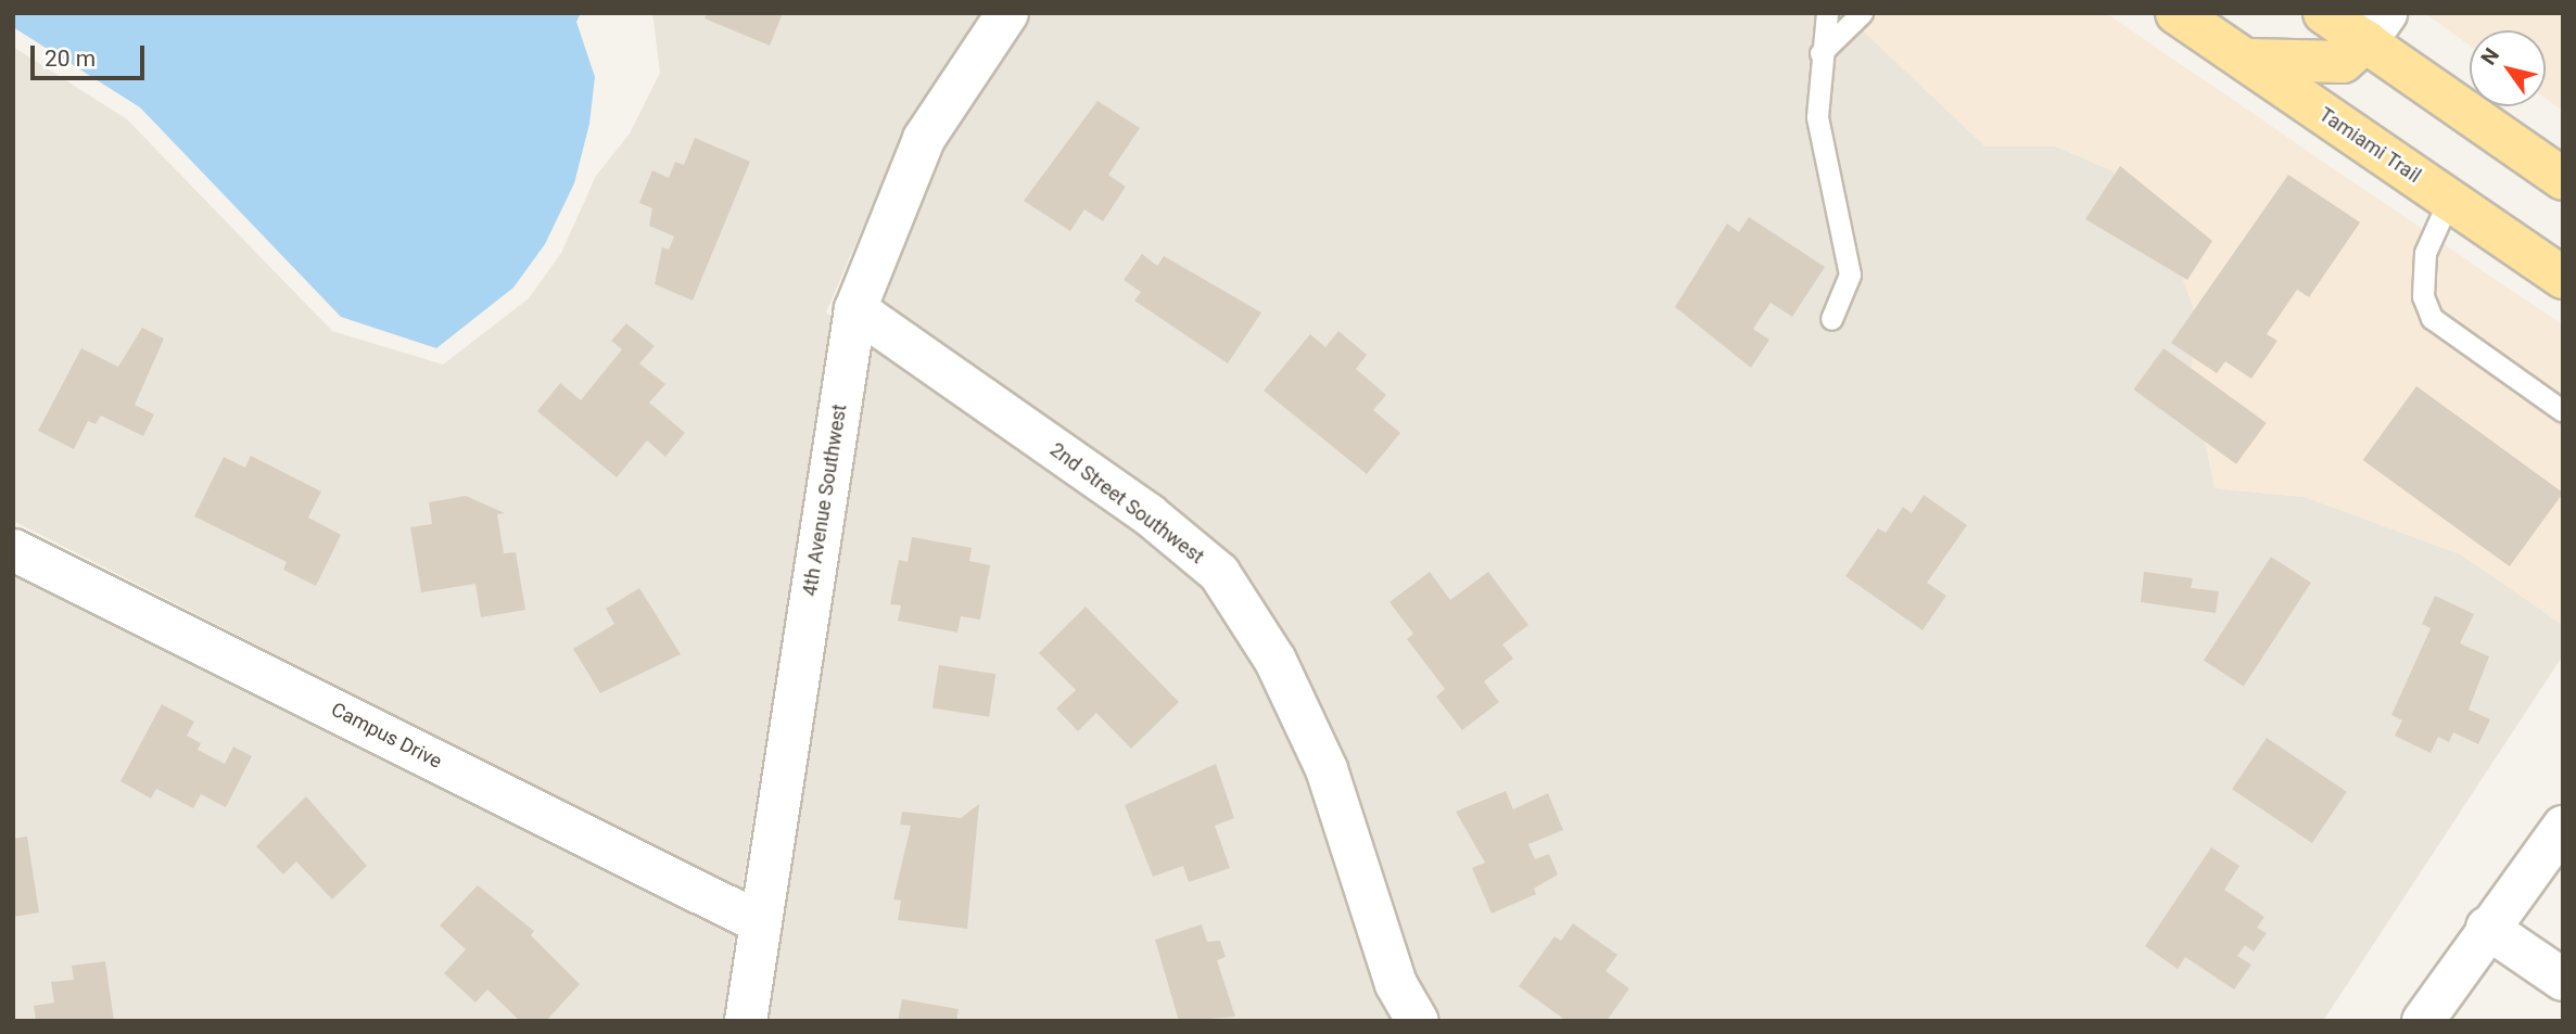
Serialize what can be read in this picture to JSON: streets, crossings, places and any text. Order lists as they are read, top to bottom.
{
  "streets": {
    "main road": ["Tamiami Trail"],
    "street": ["4th Avenue Southwest", "2nd Street Southwest", "Campus Drive"]
  },
  "crossings": [
    ["4th Avenue Southwest", "2nd Street Southwest"],
    ["4th Avenue Southwest", "Campus Drive"]
  ],
  "scale_bar": "20 m",
  "north": "top left"
}
